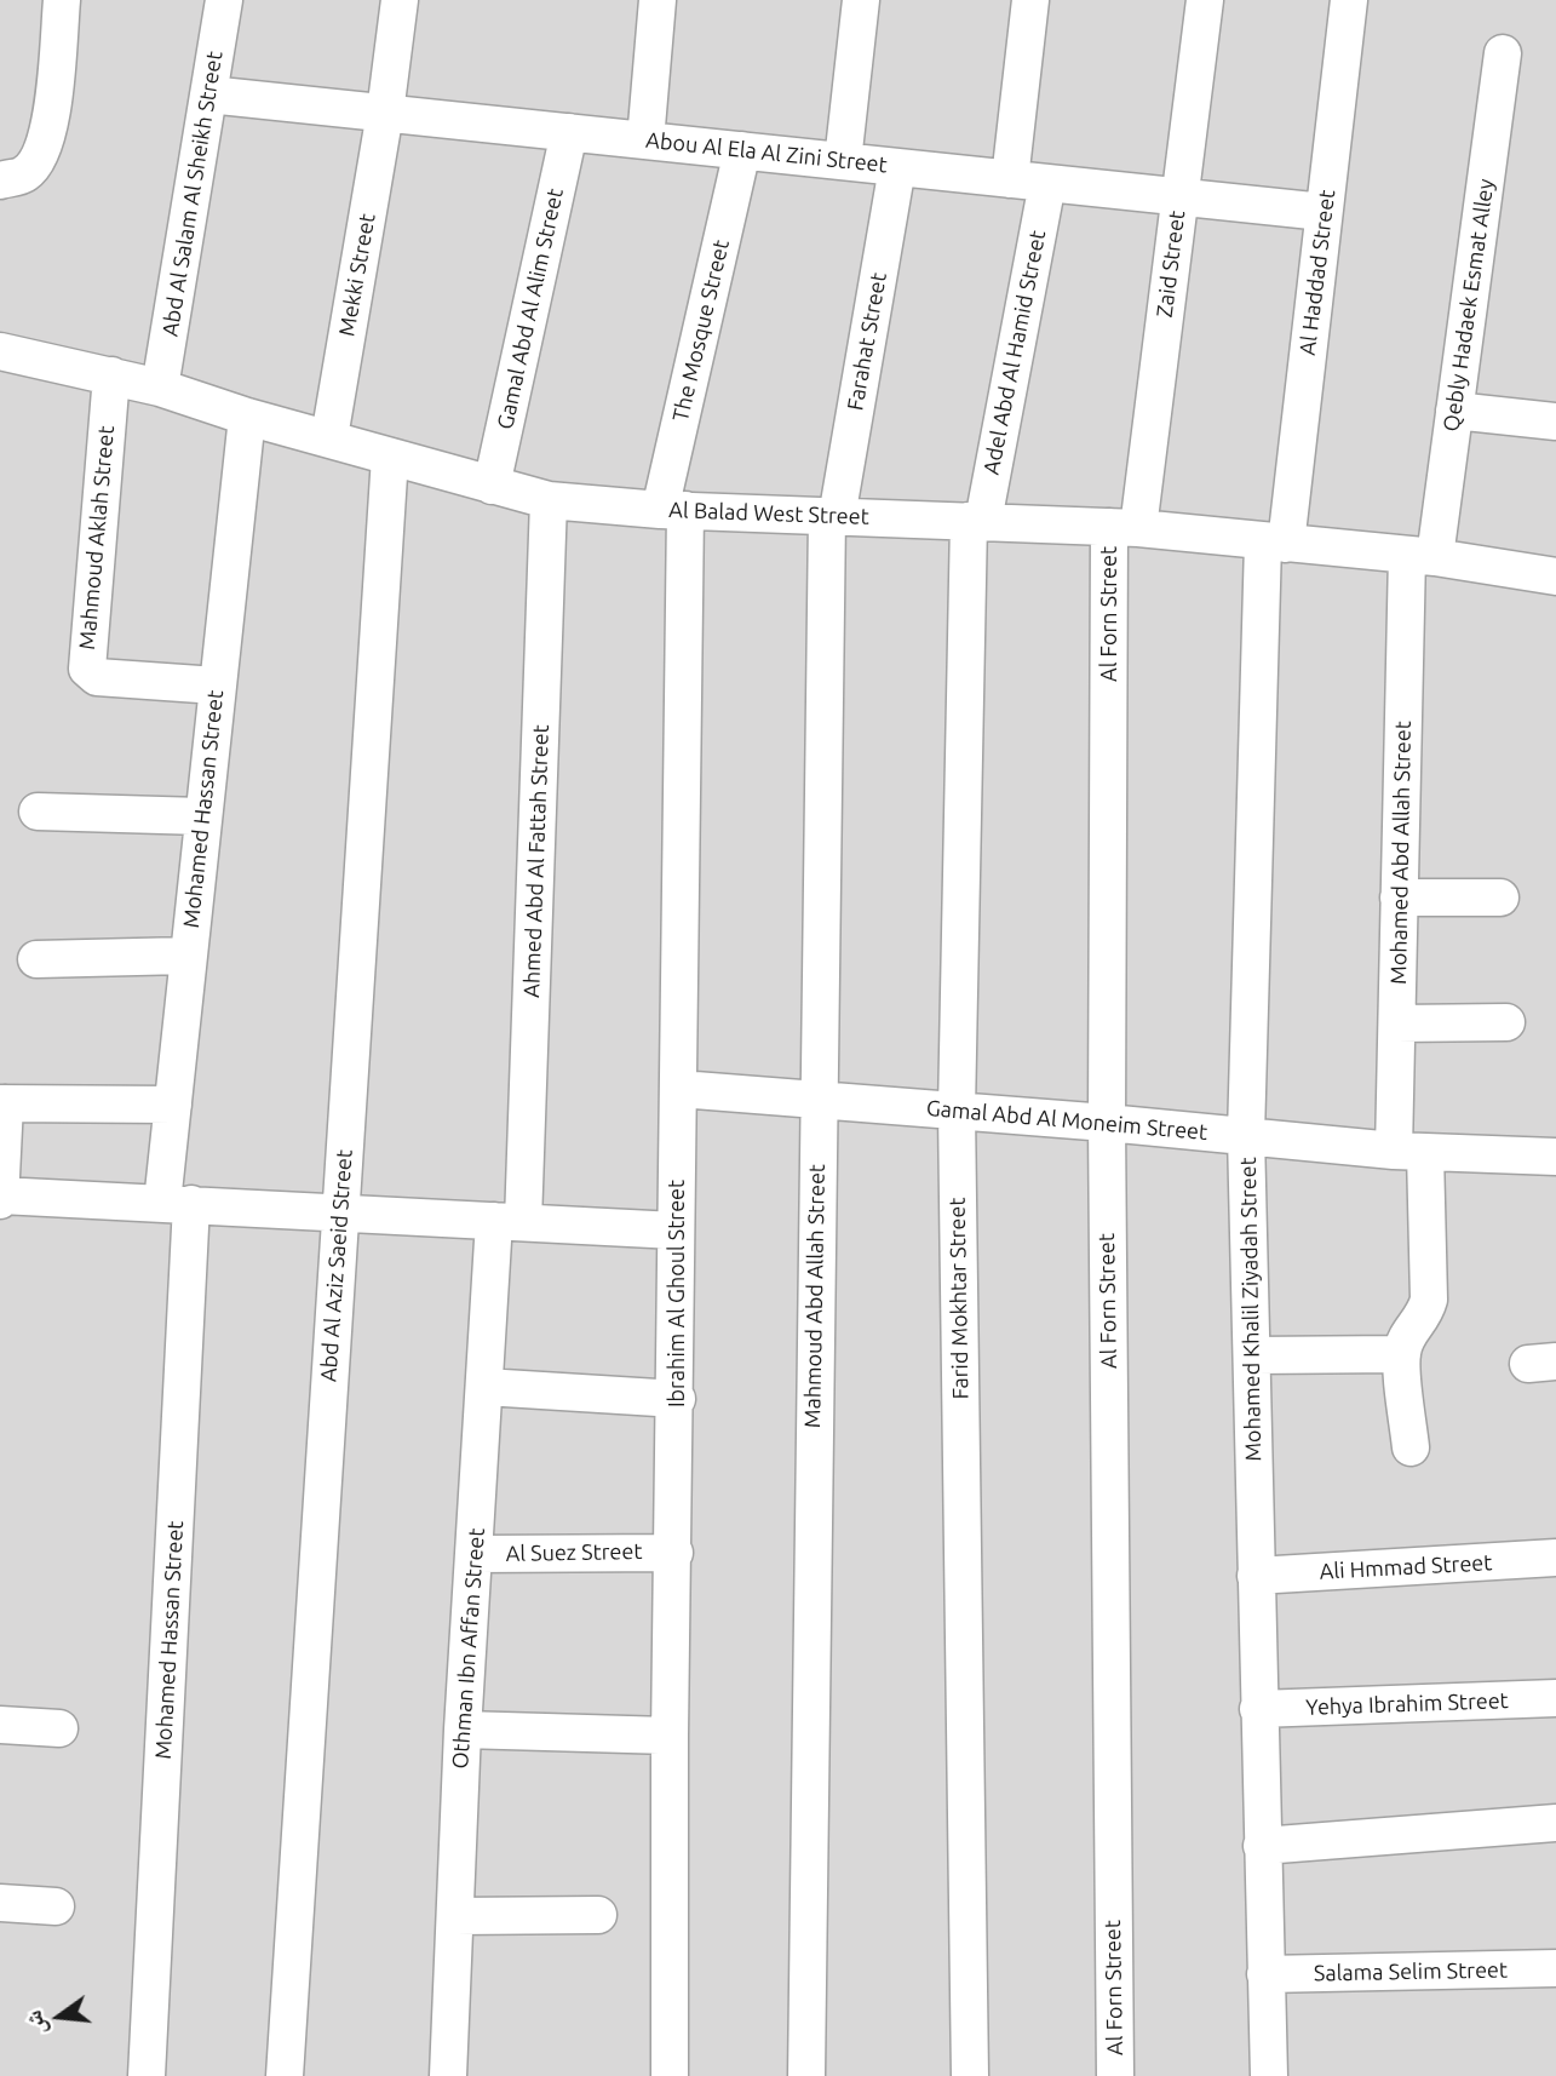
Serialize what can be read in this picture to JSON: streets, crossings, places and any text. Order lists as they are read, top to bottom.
{
  "streets": {
    "street": [
      "Abou Al Ela Al Zini Street",
      "Abd Al Salam Al Sheikh Street",
      "Zaid Street",
      "Al Haddad Street",
      "Mekki Street",
      "Qebly Hadaek Esmat Alley",
      "Gamal Abd Al Alim Street",
      "The Mosque Street",
      "Farahat Street",
      "Adel Abd Al Hamid Street",
      "Al Balad West Street",
      "Mahmoud Aklah Street",
      "Al Forn Street",
      "Mohamed Hassan Street",
      "Mohamed Abd Allah Street",
      "Ahmed Abd Al Fattah Street",
      "Gamal Abd Al Moneim Street",
      "Abd Al Aziz Saeid Street",
      "Ibrahim Al Ghoul Street",
      "Mahmoud Abd Allah Street",
      "Farid Mokhtar Street",
      "Mohamed Khalil Ziyadah Street",
      "Al Suez Street",
      "Ali Hmmad Street",
      "Othman Ibn Affan Street",
      "Yehya Ibrahim Street",
      "Salama Selim Street"
    ]
  },
  "crossings": [
    ["Abou Al Ela Al Zini Street", "Abd Al Salam Al Sheikh Street"],
    ["Abou Al Ela Al Zini Street", "Zaid Street"],
    ["Abou Al Ela Al Zini Street", "Al Haddad Street"],
    ["Abou Al Ela Al Zini Street", "Mekki Street"],
    ["Abou Al Ela Al Zini Street", "Gamal Abd Al Alim Street"],
    ["Abou Al Ela Al Zini Street", "The Mosque Street"],
    ["Abou Al Ela Al Zini Street", "Farahat Street"],
    ["Abou Al Ela Al Zini Street", "Adel Abd Al Hamid Street"],
    ["Abd Al Salam Al Sheikh Street", "Al Balad West Street"],
    ["Zaid Street", "Al Balad West Street"],
    ["Zaid Street", "Al Forn Street"],
    ["Al Haddad Street", "Al Balad West Street"],
    ["Al Haddad Street", "Mohamed Khalil Ziyadah Street"],
    ["Mekki Street", "Al Balad West Street"],
    ["Qebly Hadaek Esmat Alley", "Al Balad West Street"],
    ["Qebly Hadaek Esmat Alley", "Mohamed Abd Allah Street"],
    ["Gamal Abd Al Alim Street", "Al Balad West Street"],
    ["The Mosque Street", "Al Balad West Street"],
    ["The Mosque Street", "Ibrahim Al Ghoul Street"],
    ["Farahat Street", "Al Balad West Street"],
    ["Farahat Street", "Mahmoud Abd Allah Street"],
    ["Adel Abd Al Hamid Street", "Al Balad West Street"],
    ["Adel Abd Al Hamid Street", "Farid Mokhtar Street"],
    ["Al Balad West Street", "Mahmoud Aklah Street"],
    ["Al Balad West Street", "Al Forn Street"],
    ["Al Balad West Street", "Mohamed Hassan Street"],
    ["Al Balad West Street", "Mohamed Abd Allah Street"],
    ["Al Balad West Street", "Ahmed Abd Al Fattah Street"],
    ["Al Balad West Street", "Abd Al Aziz Saeid Street"],
    ["Al Balad West Street", "Ibrahim Al Ghoul Street"],
    ["Al Balad West Street", "Mahmoud Abd Allah Street"],
    ["Al Balad West Street", "Farid Mokhtar Street"],
    ["Al Balad West Street", "Mohamed Khalil Ziyadah Street"],
    ["Mahmoud Aklah Street", "Mohamed Hassan Street"],
    ["Al Forn Street", "Gamal Abd Al Moneim Street"],
    ["Mohamed Abd Allah Street", "Gamal Abd Al Moneim Street"],
    ["Ahmed Abd Al Fattah Street", "Othman Ibn Affan Street"],
    ["Gamal Abd Al Moneim Street", "Ibrahim Al Ghoul Street"],
    ["Gamal Abd Al Moneim Street", "Mahmoud Abd Allah Street"],
    ["Gamal Abd Al Moneim Street", "Farid Mokhtar Street"],
    ["Gamal Abd Al Moneim Street", "Mohamed Khalil Ziyadah Street"],
    ["Ibrahim Al Ghoul Street", "Al Suez Street"],
    ["Mohamed Khalil Ziyadah Street", "Ali Hmmad Street"],
    ["Mohamed Khalil Ziyadah Street", "Yehya Ibrahim Street"],
    ["Mohamed Khalil Ziyadah Street", "Salama Selim Street"],
    ["Al Suez Street", "Othman Ibn Affan Street"]
  ],
  "north": "left"
}
